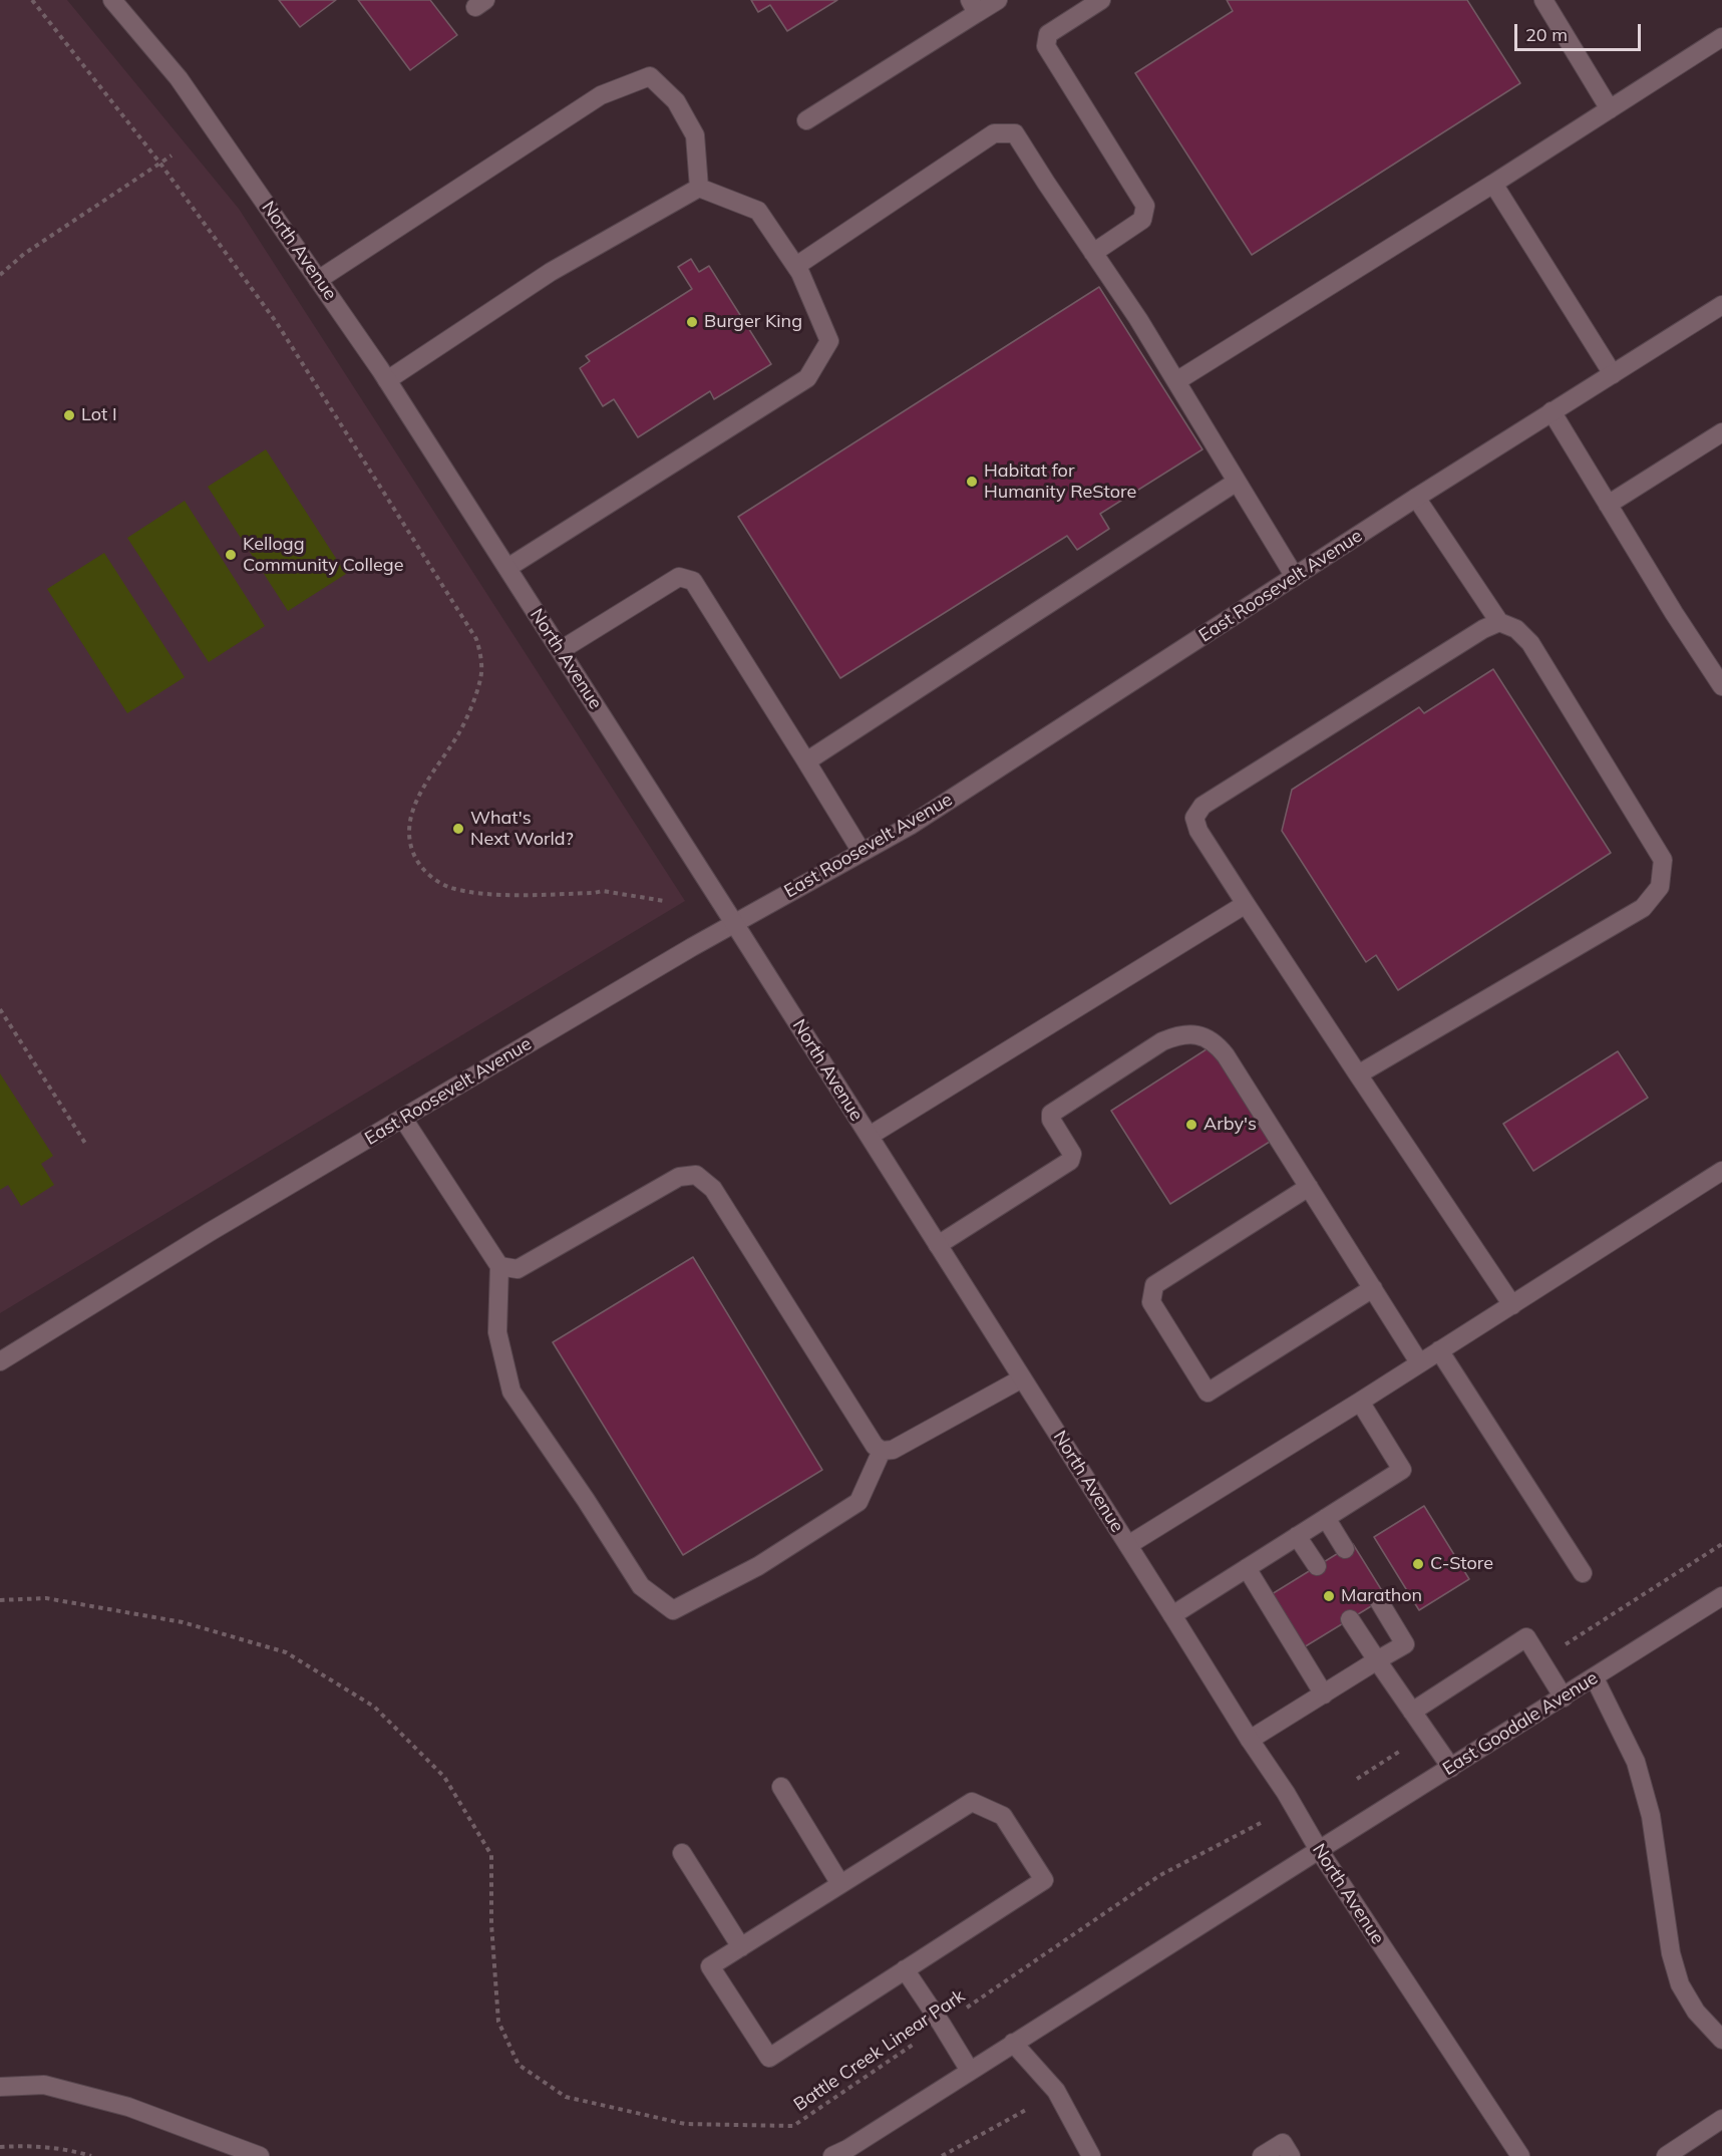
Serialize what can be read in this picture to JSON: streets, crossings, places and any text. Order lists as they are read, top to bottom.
{
  "streets": {
    "street": ["North Avenue", "East Roosevelt Avenue", "East Goodale Avenue"],
    "path": ["Battle Creek Linear Park"]
  },
  "crossings": [
    ["North Avenue", "East Roosevelt Avenue"],
    ["North Avenue", "East Goodale Avenue"]
  ],
  "places": [
    "Burger King",
    "Lot I",
    "Habitat for Humanity ReStore",
    "Kellogg Community College",
    "What's Next World?",
    "Arby's",
    "C-Store",
    "Marathon"
  ],
  "scale_bar": "20 m"
}
